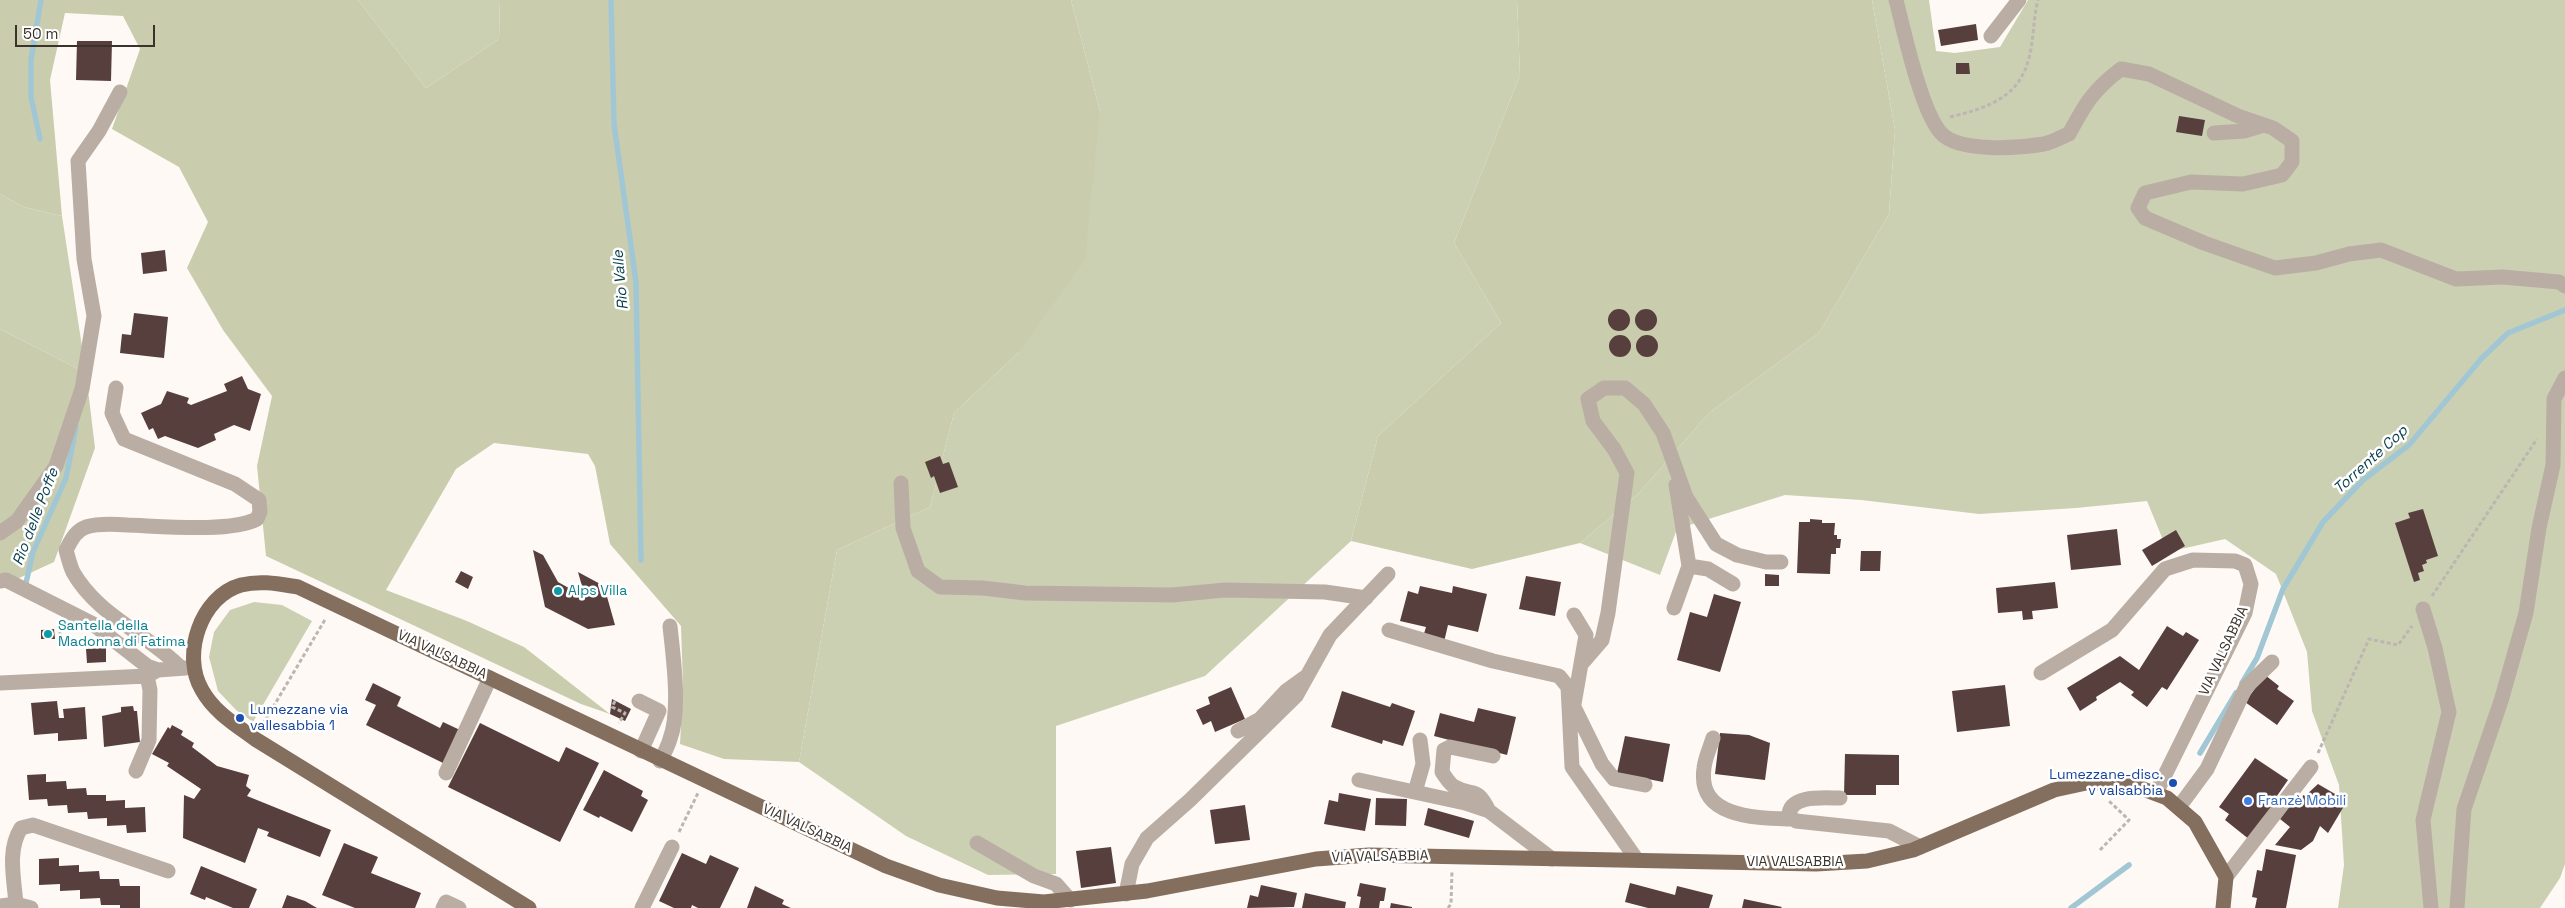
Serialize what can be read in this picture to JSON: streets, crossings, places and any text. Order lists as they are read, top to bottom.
{
  "streets": {
    "main road": ["VIA VALSABBIA"]
  },
  "water": ["Rio Valle", "Torrente Cop", "Rio delle Poffe"],
  "places": [
    "Alps Villa",
    "Santella della Madonna di Fatima",
    "Lumezzane via vallesabbia 1",
    "Lumezzane-disc. v valsabbia",
    "Franzè Mobili"
  ],
  "scale_bar": "50 m"
}
